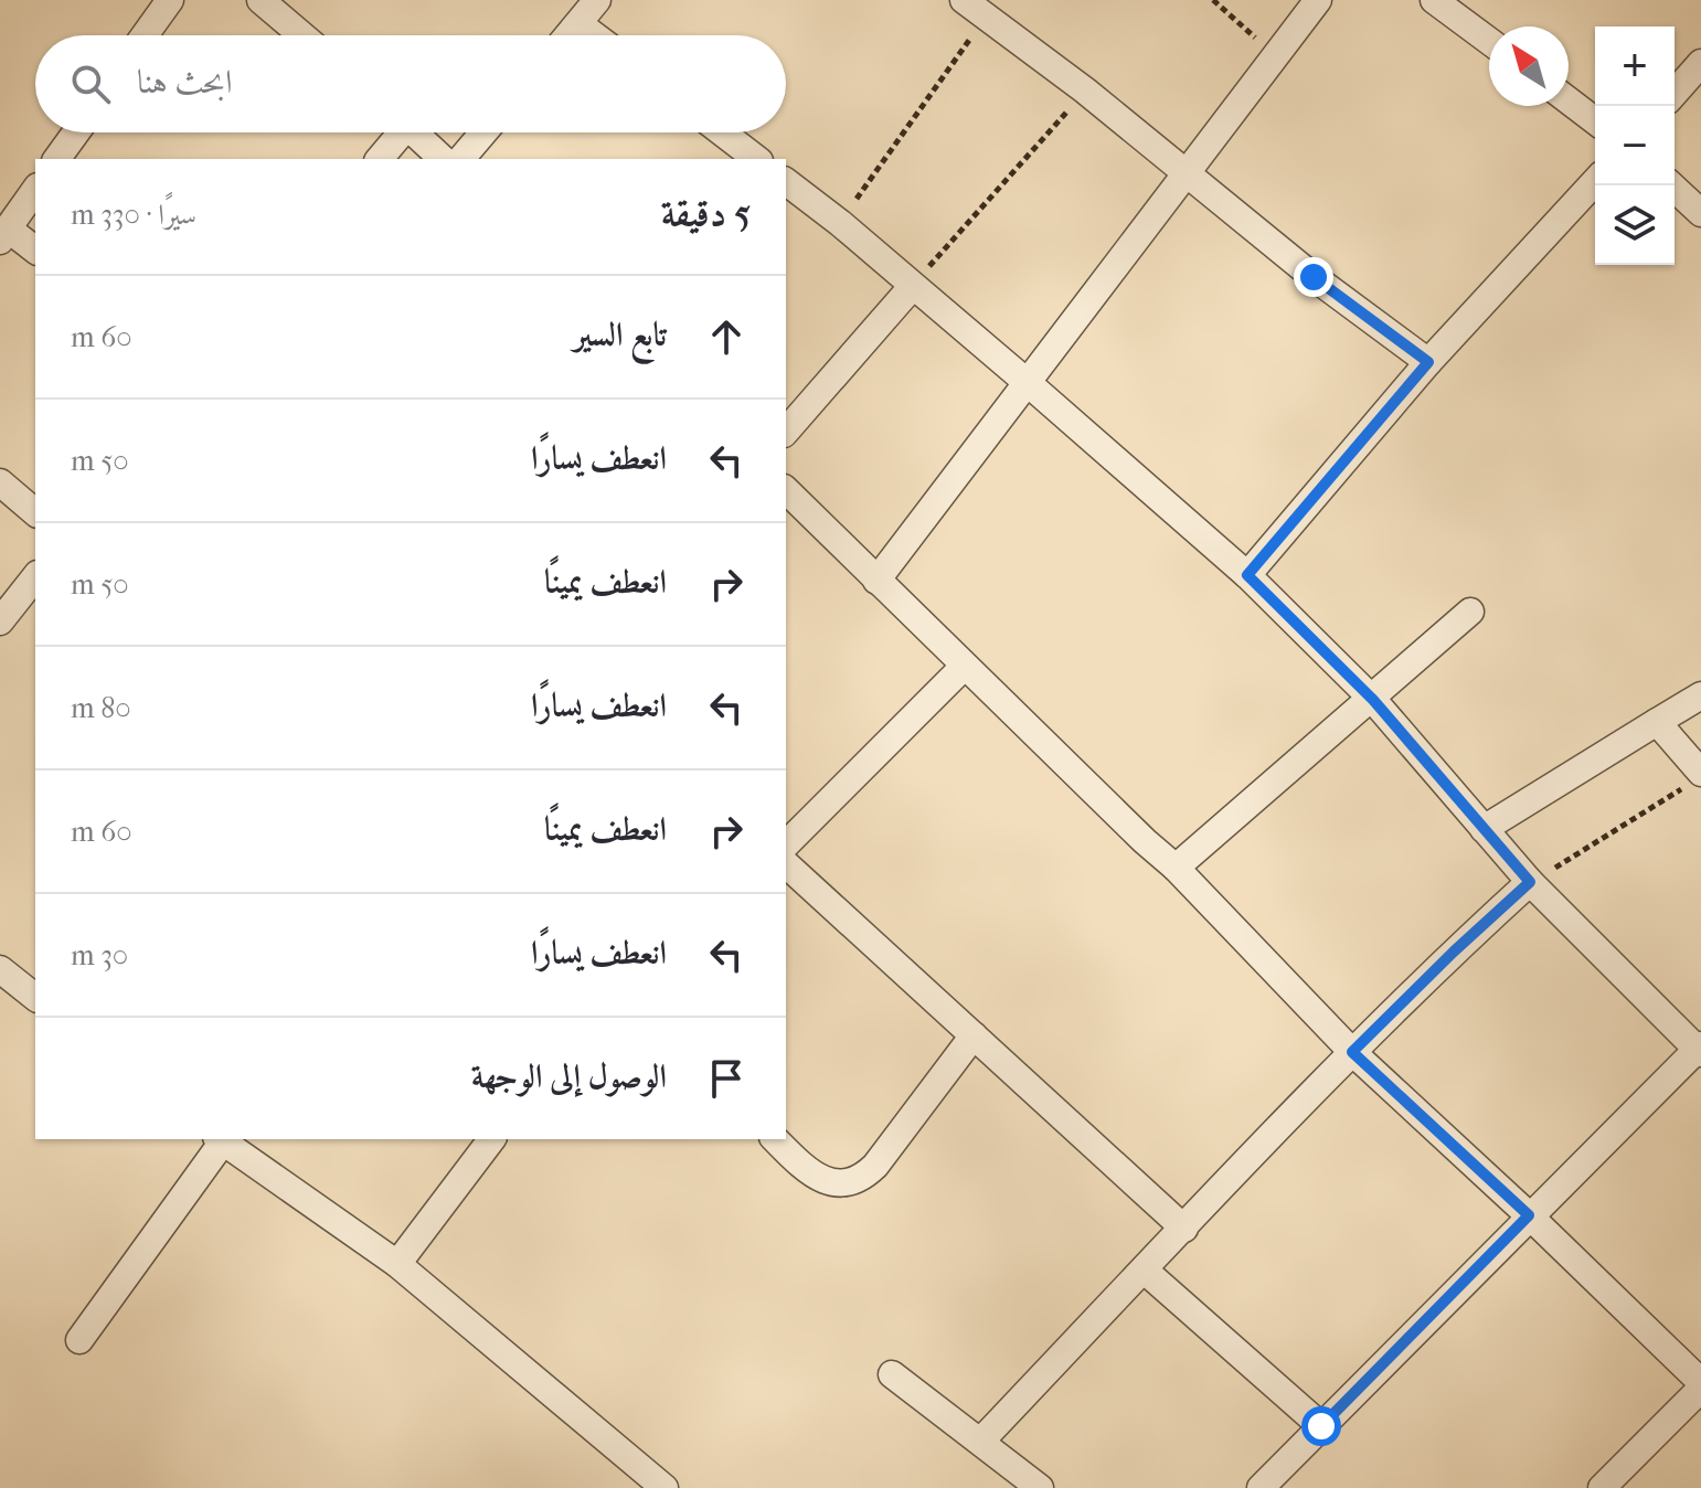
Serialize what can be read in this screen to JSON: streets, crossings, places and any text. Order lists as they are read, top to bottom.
{
  "north": "top left",
  "page": {
    "map_buttons": ["+", "−"],
    "search": "ابحث هنا",
    "heading": ["5 دقيقة", "سيرًا · 330 m"],
    "list": [
      ["تابع السير", "60 m"],
      ["انعطف يسارًا", "50 m"],
      ["انعطف يمينًا", "50 m"],
      ["انعطف يسارًا", "80 m"],
      ["انعطف يمينًا", "60 m"],
      ["انعطف يسارًا", "30 m"],
      "الوصول إلى الوجهة"
    ]
  }
}
